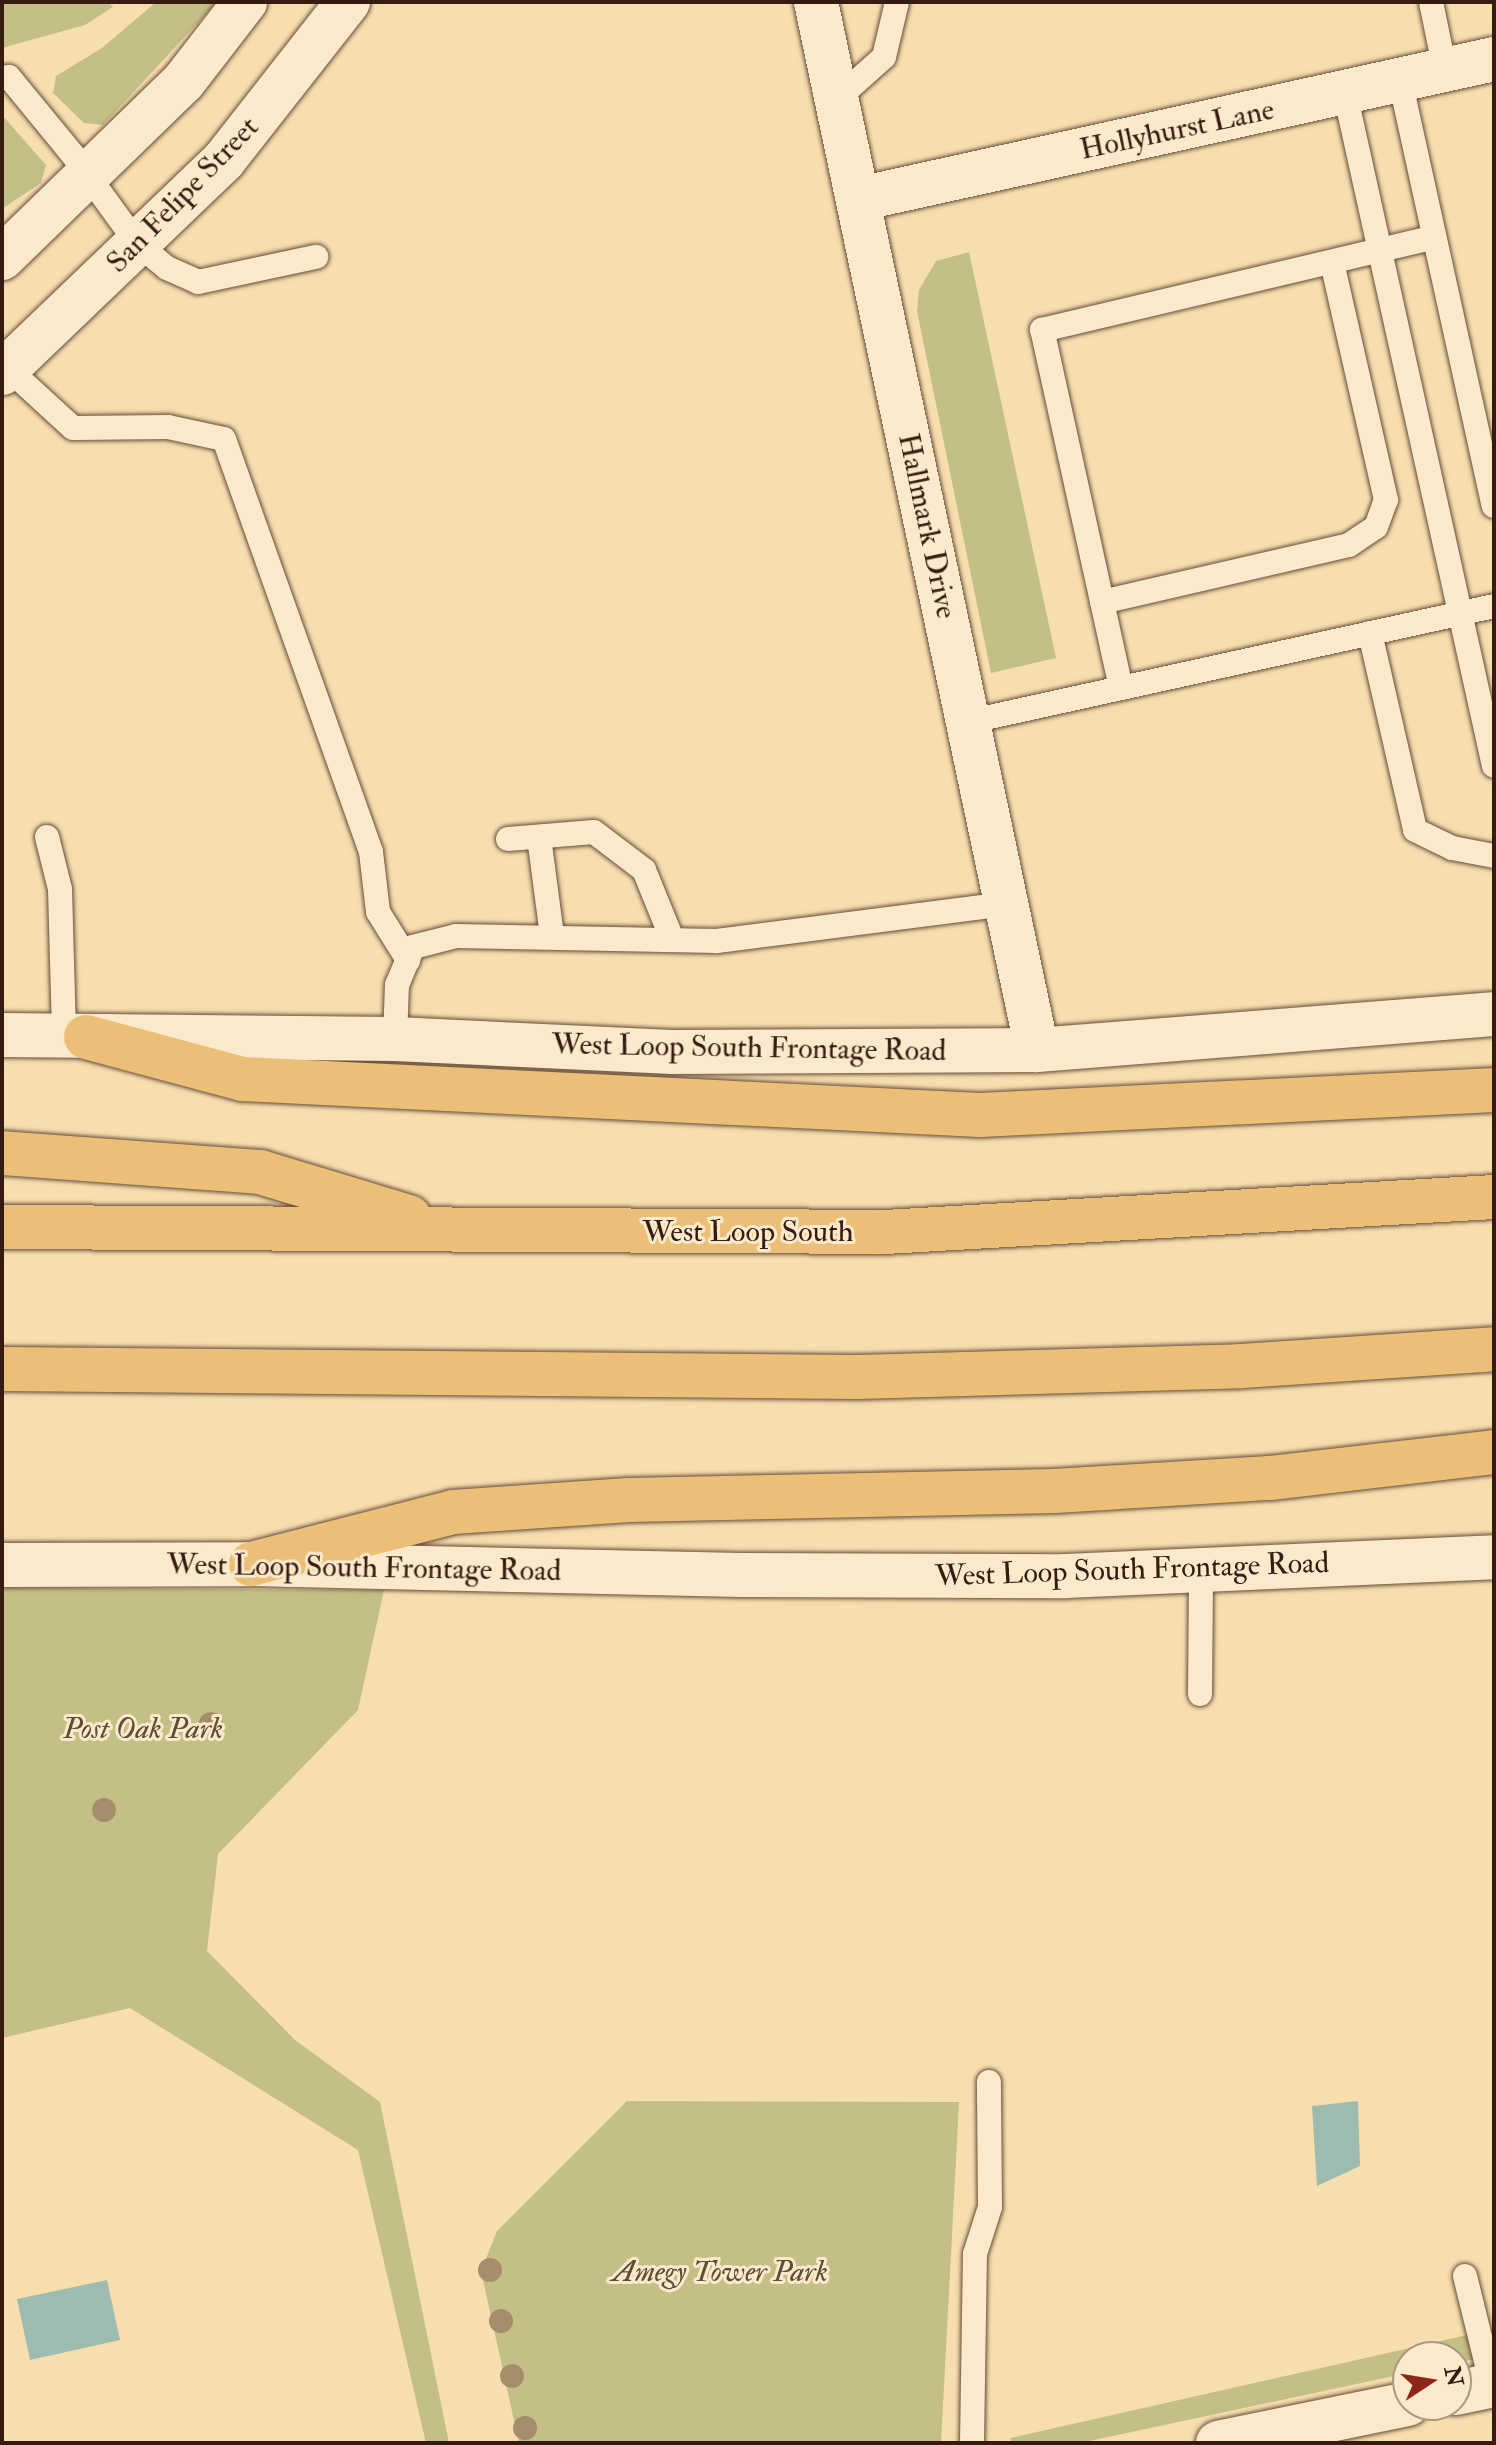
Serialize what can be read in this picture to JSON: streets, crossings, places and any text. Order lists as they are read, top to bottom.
{
  "streets": {
    "highway": ["West Loop South"],
    "main road": [
      "Hollyhurst Lane",
      "San Felipe Street",
      "Hallmark Drive",
      "West Loop South Frontage Road"
    ]
  },
  "crossings": [
    ["Hollyhurst Lane", "Hallmark Drive"],
    ["Hallmark Drive", "West Loop South Frontage Road"]
  ],
  "parks": ["Post Oak Park", "Amegy Tower Park"],
  "north": "right"
}
